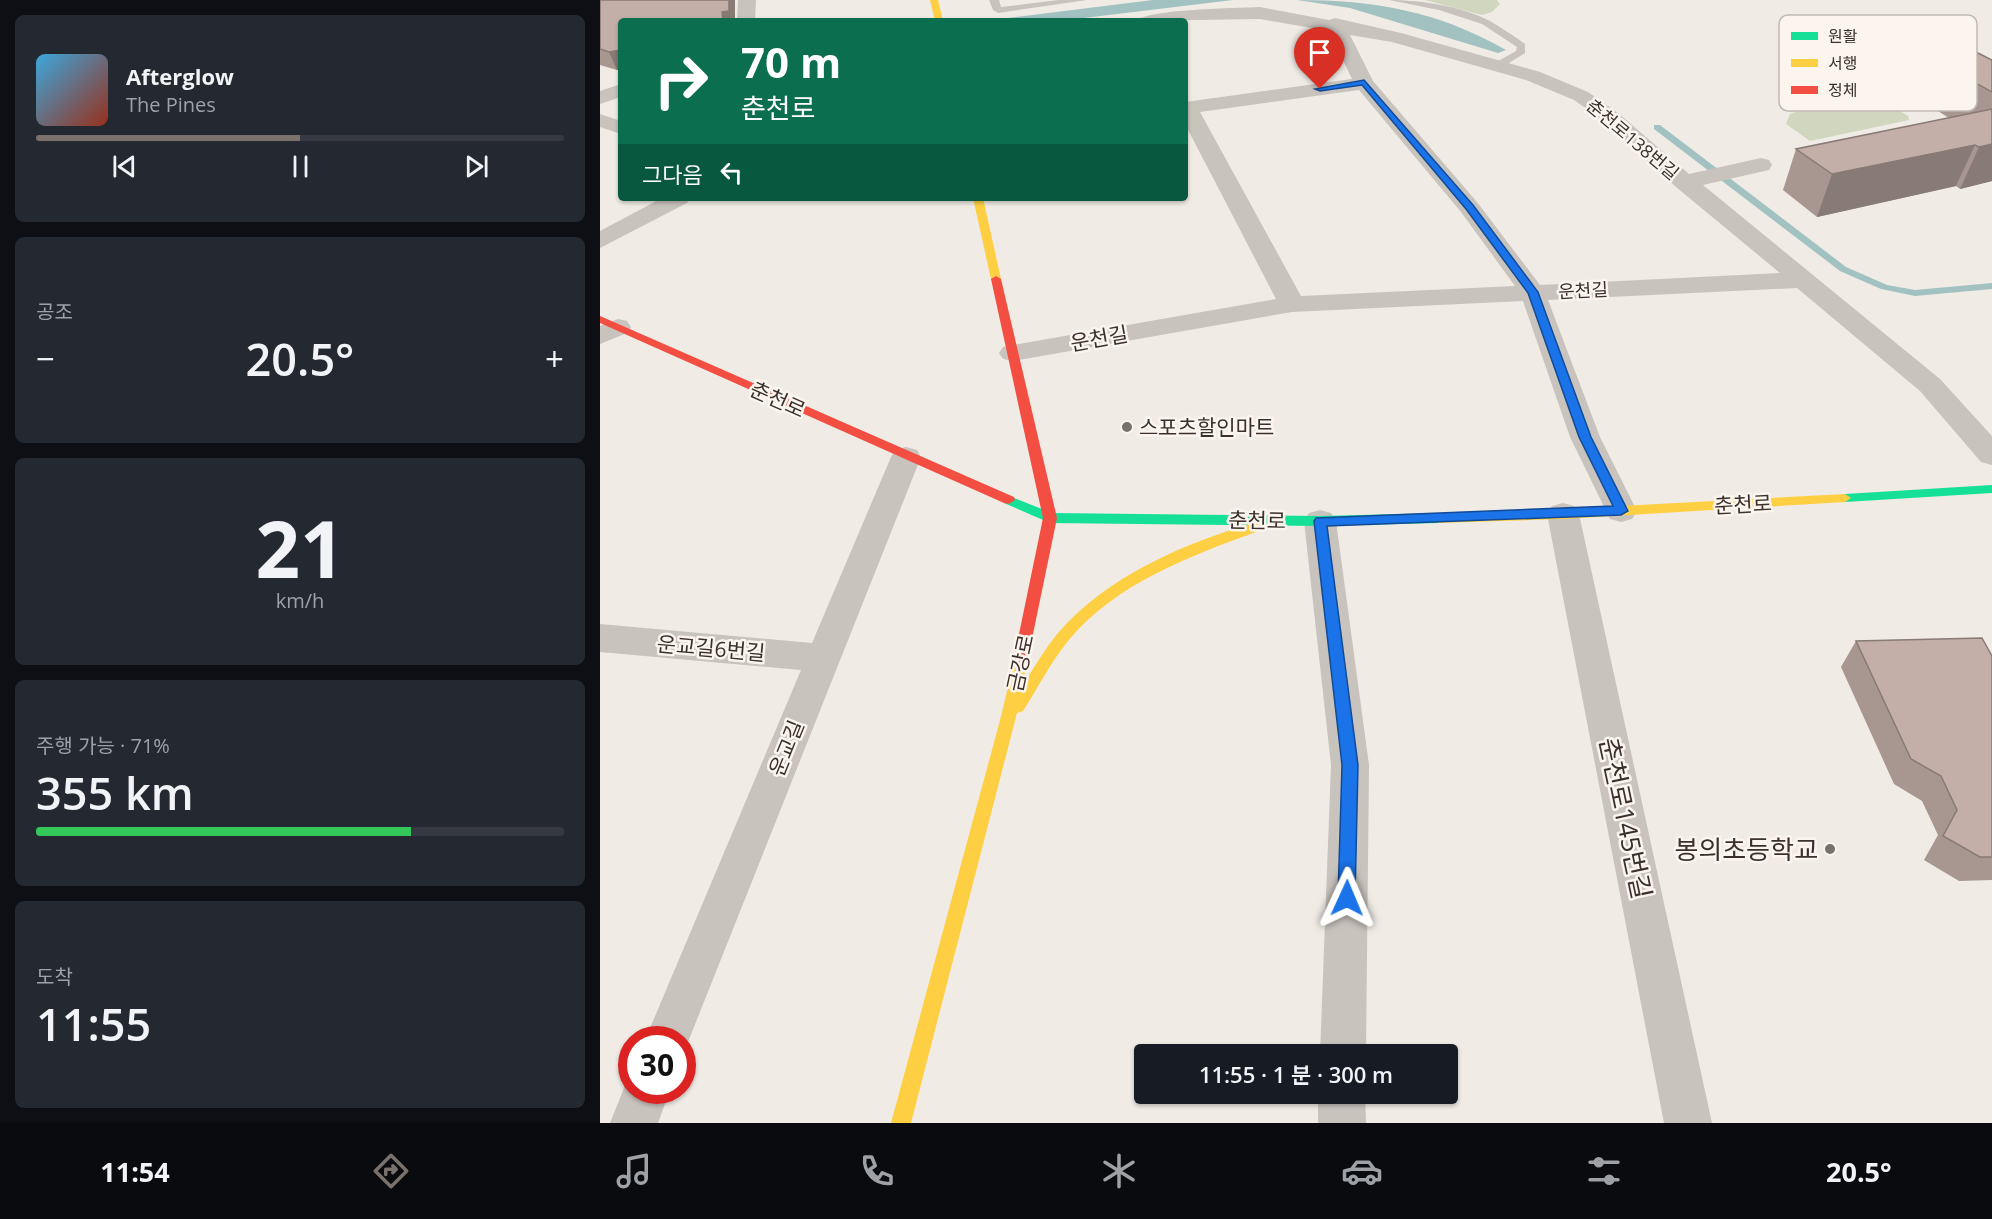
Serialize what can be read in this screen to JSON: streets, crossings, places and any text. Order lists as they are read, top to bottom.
{
  "streets": {
    "street": [
      "춘천로138번길",
      "운천길",
      "춘천로",
      "운교길6번길",
      "금강로",
      "운교길",
      "춘천로145번길"
    ]
  },
  "crossings": [
    ["춘천로138번길", "운천길"],
    ["운천길", "금강로"],
    ["춘천로", "금강로"],
    ["춘천로", "운교길"],
    ["춘천로", "춘천로145번길"],
    ["운교길6번길", "운교길"]
  ],
  "places": ["스포츠할인마트", "봉의초등학교"],
  "legend": ["원활", "서행", "정체"],
  "page": {
    "turn": ["70 m", "춘천로"],
    "song": ["Afterglow", "The Pines"],
    "then": "그다음",
    "tile": [
      "공조",
      ["21", "km/h"],
      ["주행 가능 · 71%", "355 km"],
      ["도착", "11:55"]
    ],
    "heat": ["−", "20.5°", "+"],
    "limit": "30",
    "trip": "11:55 · 1 분 · 300 m",
    "tabs": ["11:54", "20.5°"]
  }
}
